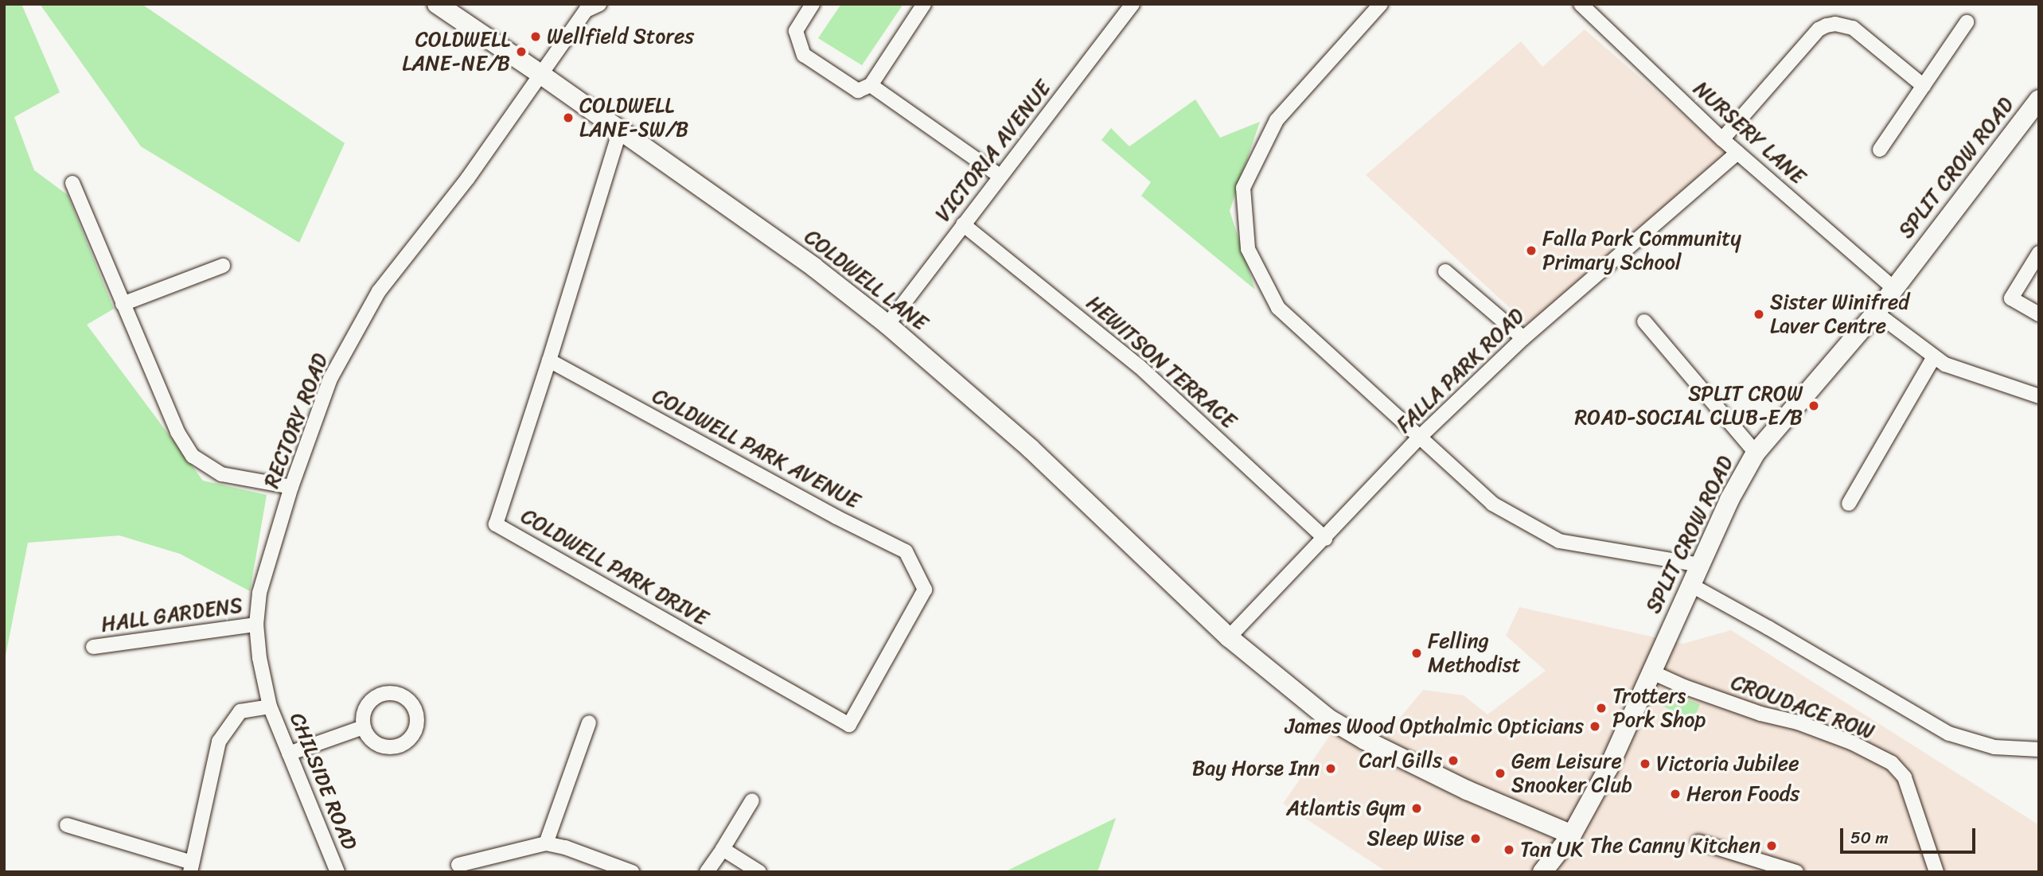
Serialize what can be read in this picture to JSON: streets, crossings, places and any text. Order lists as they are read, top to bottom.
{
  "streets": {
    "street": [
      "NURSERY LANE",
      "VICTORIA AVENUE",
      "SPLIT CROW ROAD",
      "COLDWELL LANE",
      "HEWITSON TERRACE",
      "FALLA PARK ROAD",
      "RECTORY ROAD",
      "COLDWELL PARK AVENUE",
      "COLDWELL PARK DRIVE",
      "HALL GARDENS",
      "CROUDACE ROW",
      "CHILSIDE ROAD"
    ]
  },
  "crossings": [
    ["NURSERY LANE", "SPLIT CROW ROAD"],
    ["NURSERY LANE", "FALLA PARK ROAD"],
    ["VICTORIA AVENUE", "COLDWELL LANE"],
    ["VICTORIA AVENUE", "HEWITSON TERRACE"],
    ["SPLIT CROW ROAD", "COLDWELL LANE"],
    ["SPLIT CROW ROAD", "CROUDACE ROW"],
    ["COLDWELL LANE", "FALLA PARK ROAD"],
    ["COLDWELL LANE", "RECTORY ROAD"],
    ["COLDWELL LANE", "COLDWELL PARK DRIVE"],
    ["HEWITSON TERRACE", "FALLA PARK ROAD"],
    ["RECTORY ROAD", "HALL GARDENS"],
    ["RECTORY ROAD", "CHILSIDE ROAD"],
    ["COLDWELL PARK AVENUE", "COLDWELL PARK DRIVE"]
  ],
  "places": [
    "Wellfield Stores",
    "COLDWELL LANE-NE/B",
    "COLDWELL LANE-SW/B",
    "Falla Park Community Primary School",
    "Sister Winifred Laver Centre",
    "SPLIT CROW ROAD-SOCIAL CLUB-E/B",
    "Felling Methodist",
    "Trotters Pork Shop",
    "James Wood Opthalmic Opticians",
    "Carl Gills",
    "Victoria Jubilee",
    "Bay Horse Inn",
    "Gem Leisure Snooker Club",
    "Heron Foods",
    "Atlantis Gym",
    "Sleep Wise",
    "The Canny Kitchen",
    "Tan UK"
  ],
  "scale_bar": "50 m"
}
